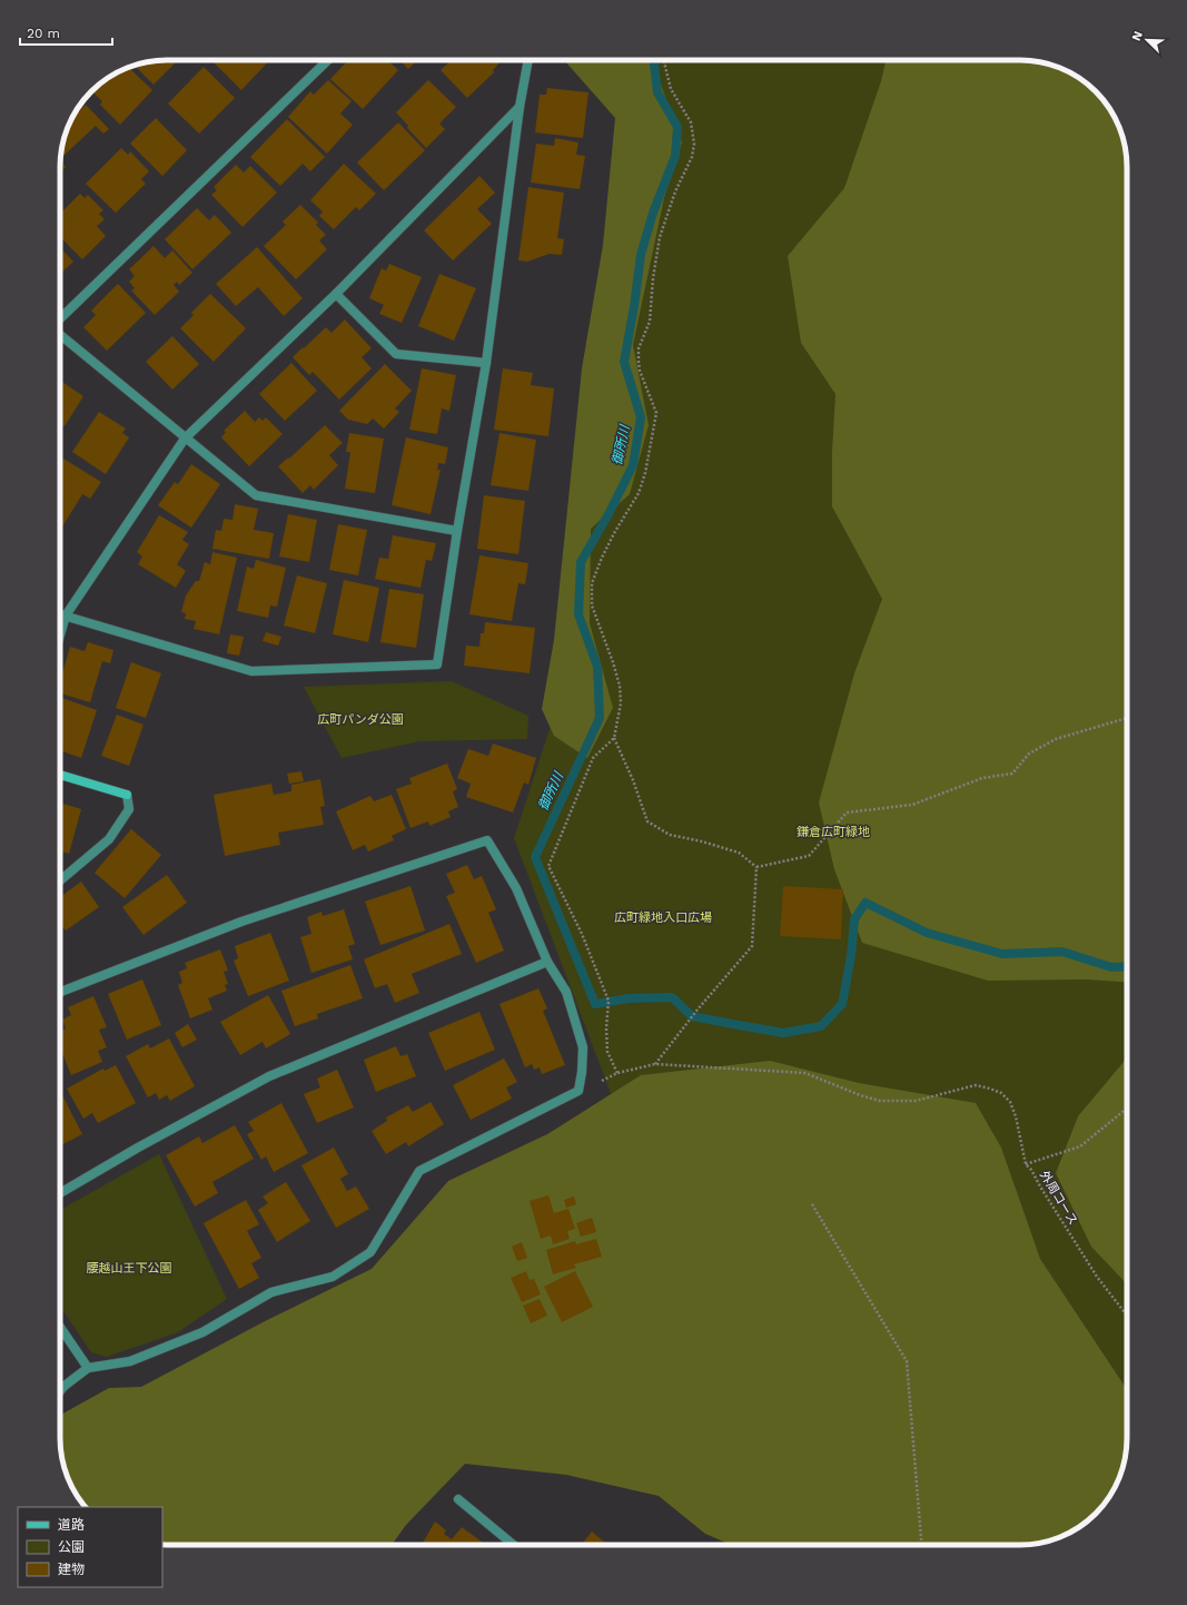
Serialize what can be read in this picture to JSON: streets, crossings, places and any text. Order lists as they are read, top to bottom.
{
  "streets": {
    "path": ["外周コース"]
  },
  "water": ["御所川"],
  "parks": [
    "広町パンダ公園",
    "鎌倉広町緑地",
    "広町緑地入口広場",
    "腰越山王下公園"
  ],
  "legend": ["道路", "公園", "建物"],
  "scale_bar": "20 m",
  "north": "top left"
}
